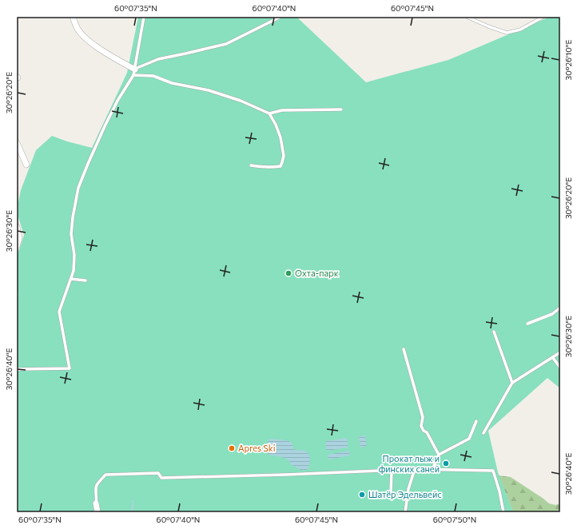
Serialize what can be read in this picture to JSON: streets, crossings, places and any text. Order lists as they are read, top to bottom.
{
  "places": [
    "Охта-парк",
    "Apres Ski",
    "Прокат лыж и финских саней",
    "Шатёр Эдельвейс"
  ],
  "coordinates": [
    "60°07'35\"N",
    "60°07'40\"N",
    "60°07'45\"N",
    "30°26'10\"E",
    "30°26'20\"E",
    "30°26'30\"E",
    "30°26'40\"E",
    "60°07'50\"N"
  ]
}
